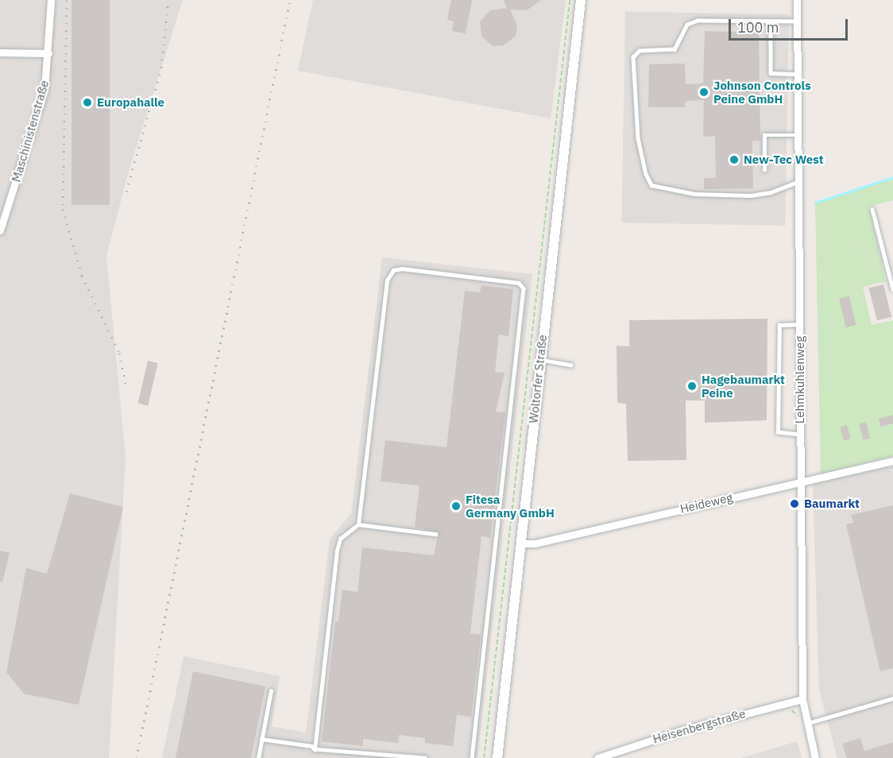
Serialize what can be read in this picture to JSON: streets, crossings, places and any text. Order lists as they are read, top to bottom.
{
  "streets": {
    "main road": ["Woltorfer Straße"],
    "street": [
      "Maschinistenstraße",
      "Lehmkuhlenweg",
      "Heideweg",
      "Heisenbergstraße"
    ]
  },
  "crossings": [
    ["Woltorfer Straße", "Heideweg"],
    ["Lehmkuhlenweg", "Heideweg"],
    ["Lehmkuhlenweg", "Heisenbergstraße"]
  ],
  "places": [
    "Johnson Controls Peine GmbH",
    "Europahalle",
    "New-Tec West",
    "Hagebaumarkt Peine",
    "Baumarkt",
    "Fitesa Germany GmbH"
  ],
  "scale_bar": "100 m"
}
